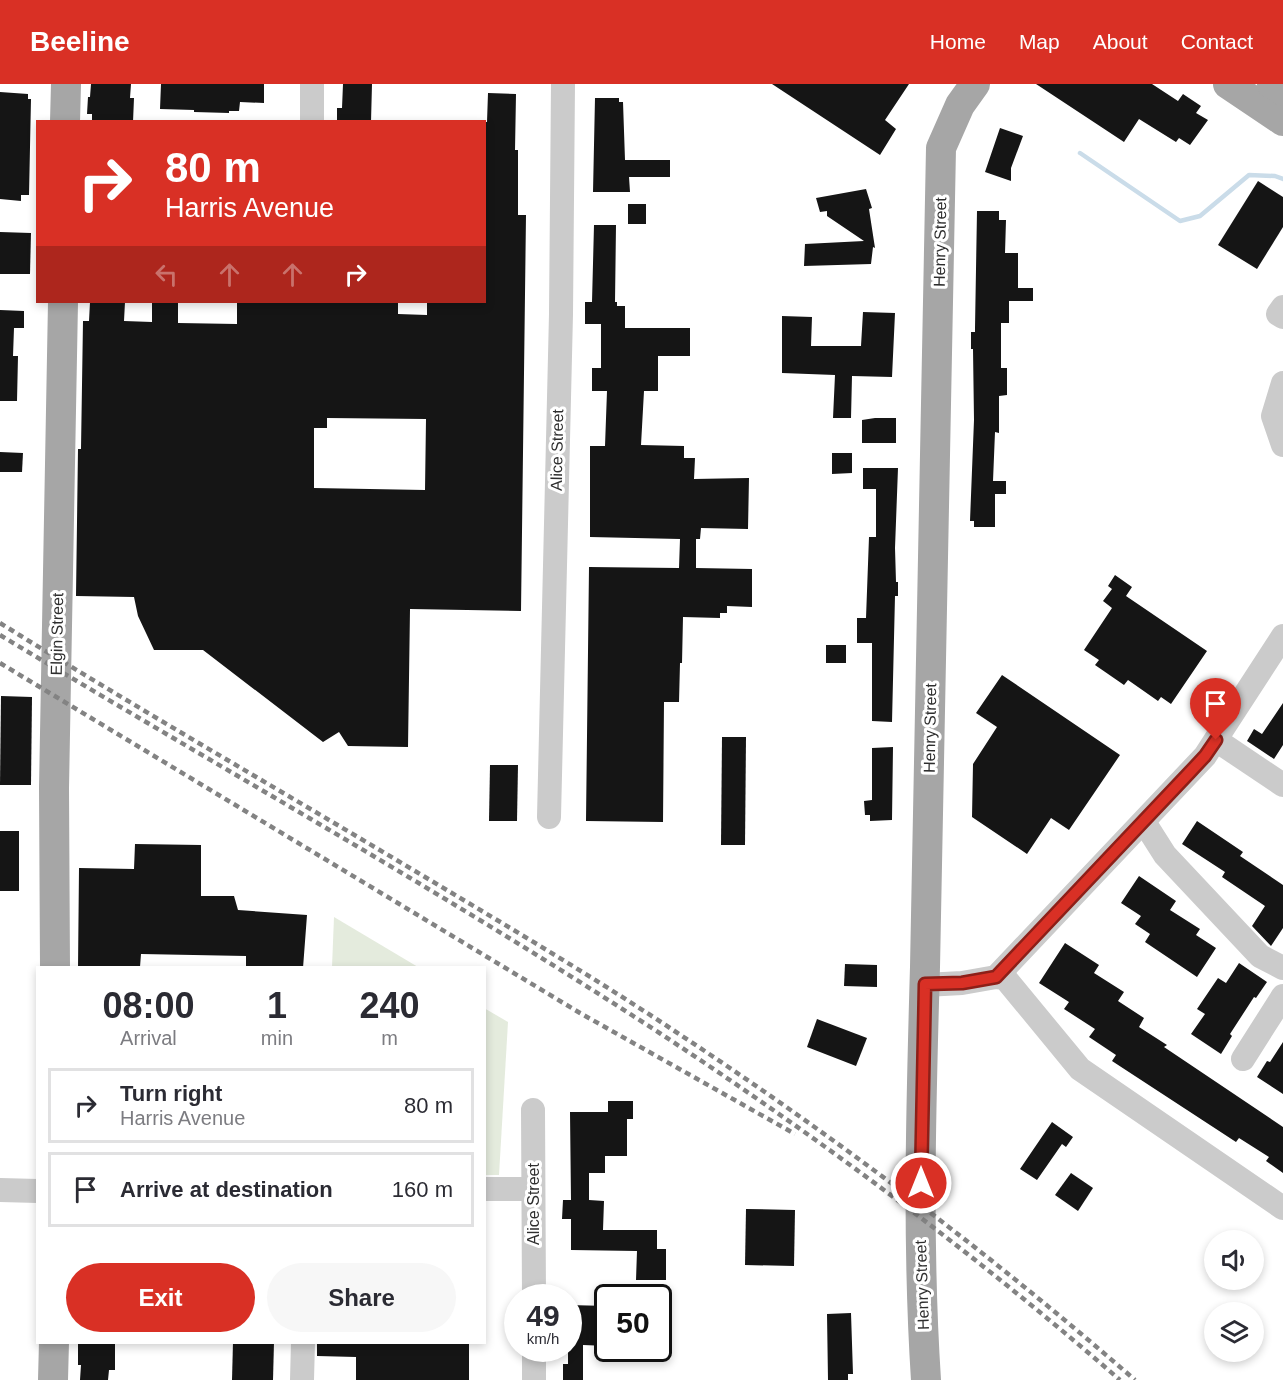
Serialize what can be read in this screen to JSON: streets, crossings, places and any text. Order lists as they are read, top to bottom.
{
  "streets": {
    "main road": ["Henry Street", "Elgin Street"],
    "street": ["Alice Street"]
  },
  "page": {
    "header": "Beeline",
    "nav": [
      "Home",
      "Map",
      "About",
      "Contact"
    ],
    "turn": ["80 m", "Harris Avenue"],
    "eta": [
      "08:00",
      "Arrival",
      "1",
      "min",
      "240",
      "m"
    ],
    "list": [
      {
        "name": "Turn right",
        "note": "Harris Avenue",
        "value": "80 m"
      },
      {
        "name": "Arrive at destination",
        "value": "160 m"
      }
    ],
    "buttons": ["Exit", "Share"],
    "speed": "49 km/h",
    "limit": "50"
  }
}
